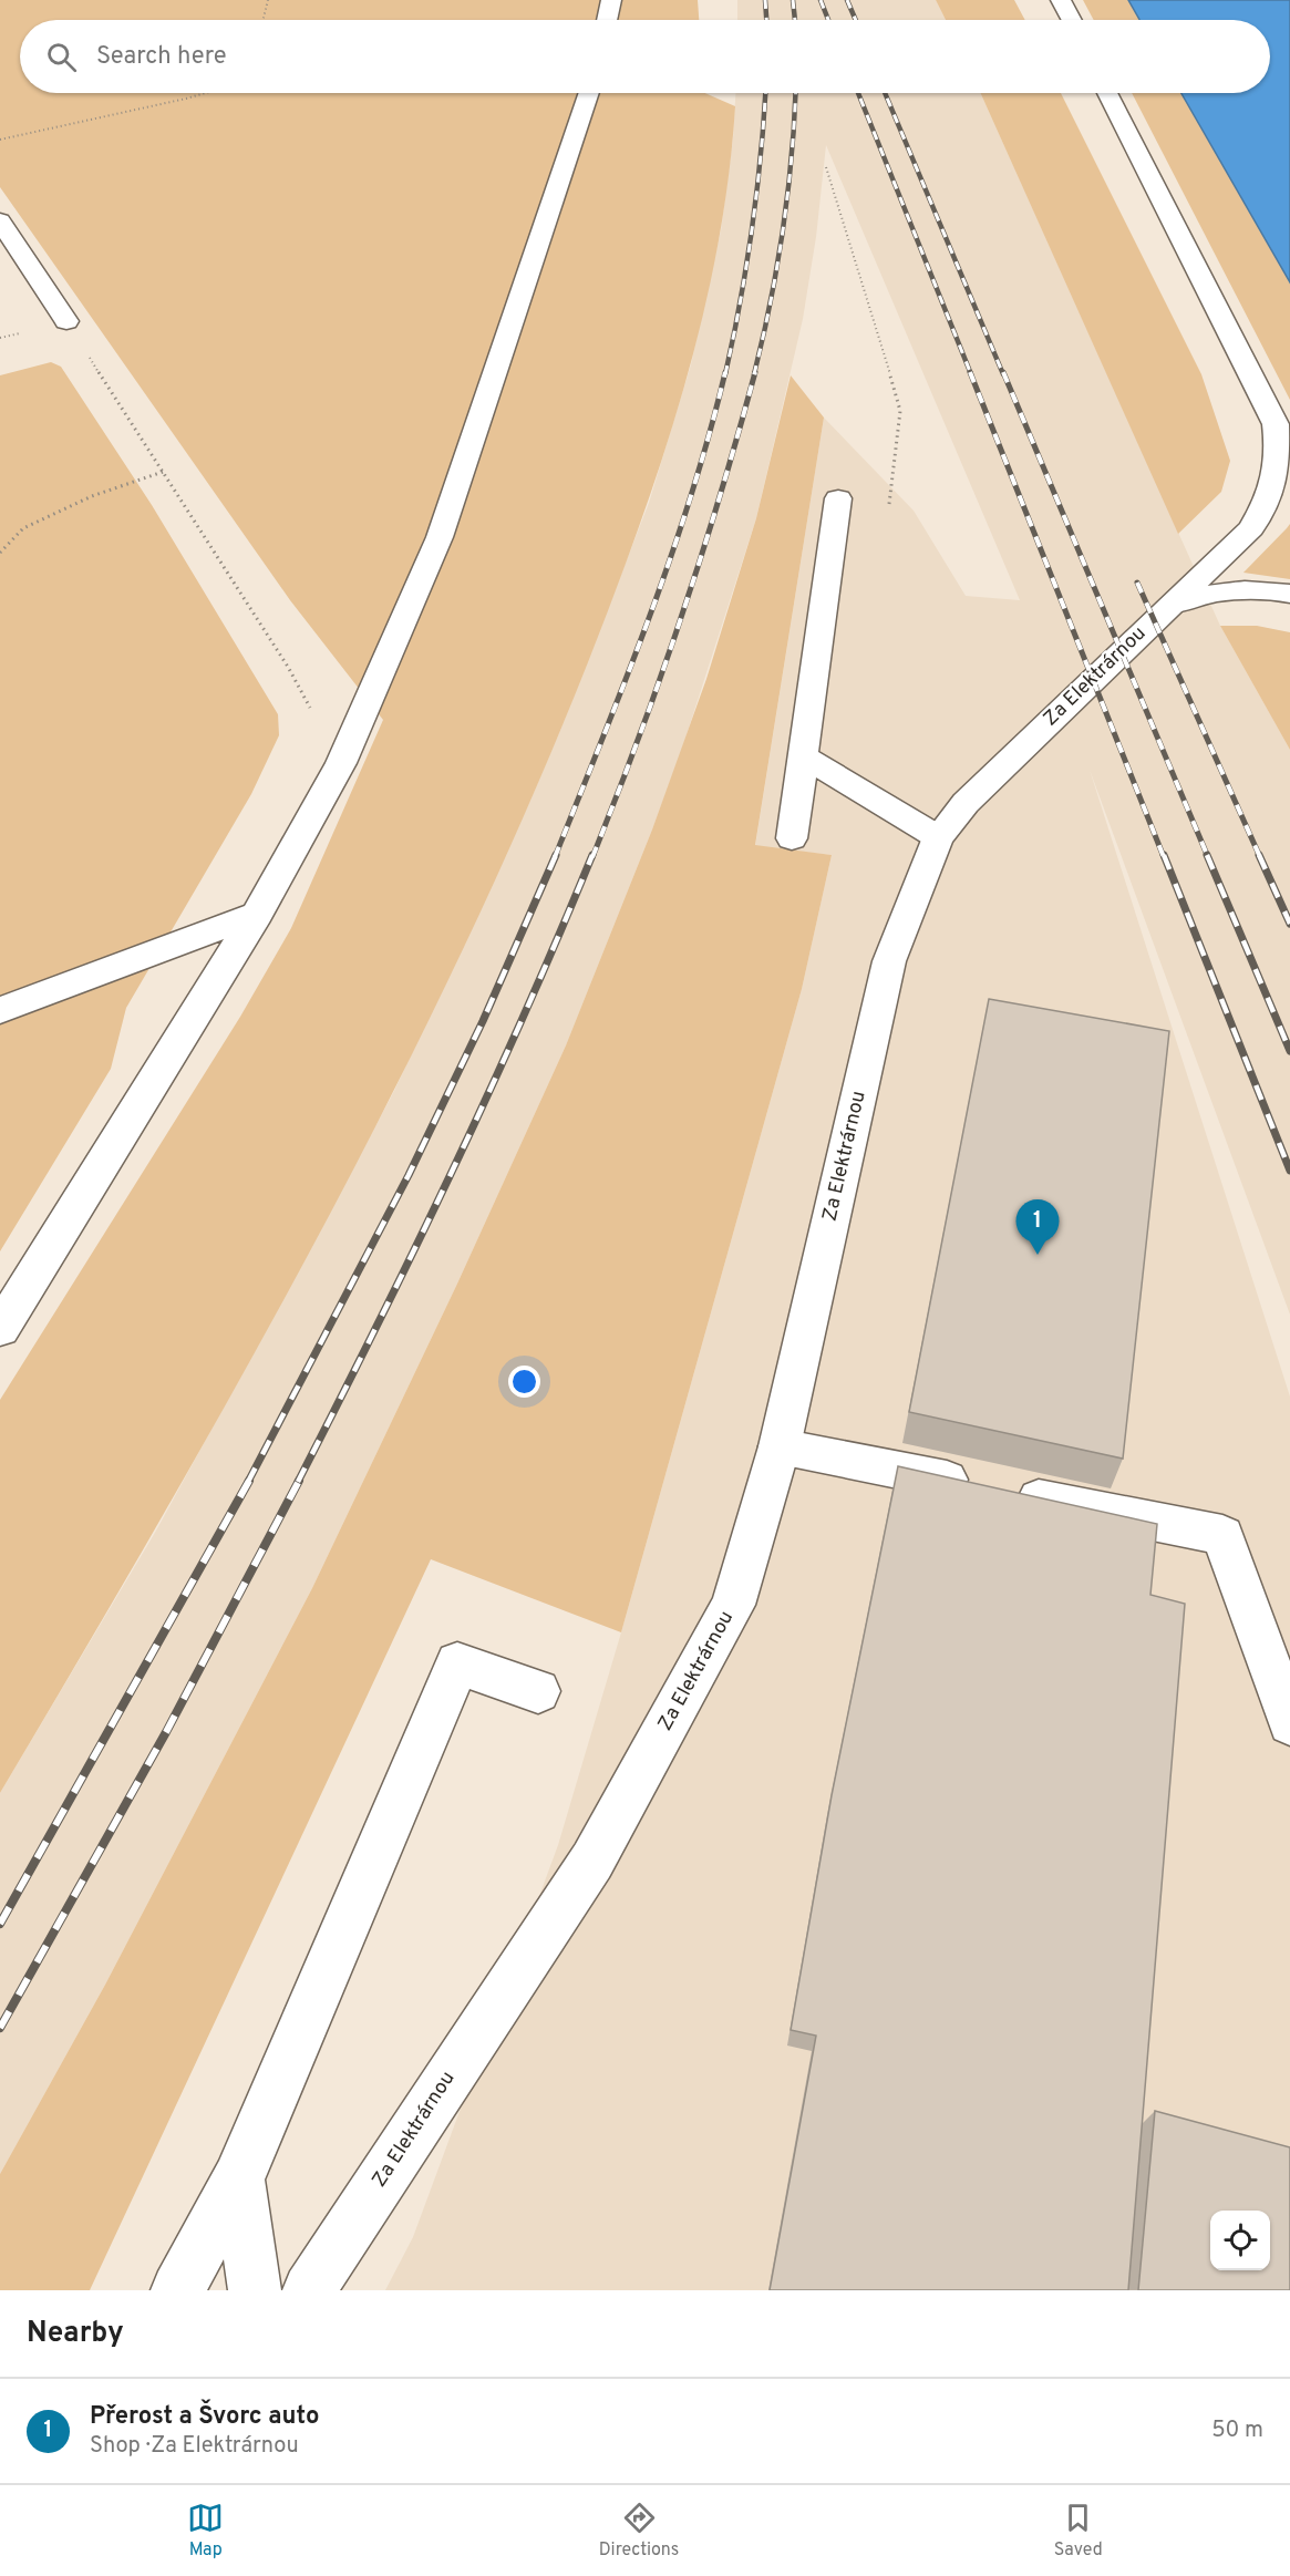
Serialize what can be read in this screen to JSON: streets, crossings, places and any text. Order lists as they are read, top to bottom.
{
  "streets": {
    "street": ["Za Elektrárnou"]
  },
  "page": {
    "search": "Search here",
    "pins": "1",
    "heading": "Nearby",
    "list": [
      {
        "mark": "1",
        "name": "Přerost a Švorc auto",
        "note": "Shop · Za Elektrárnou",
        "value": "50 m"
      }
    ],
    "nav": ["Map", "Directions", "Saved"]
  }
}
